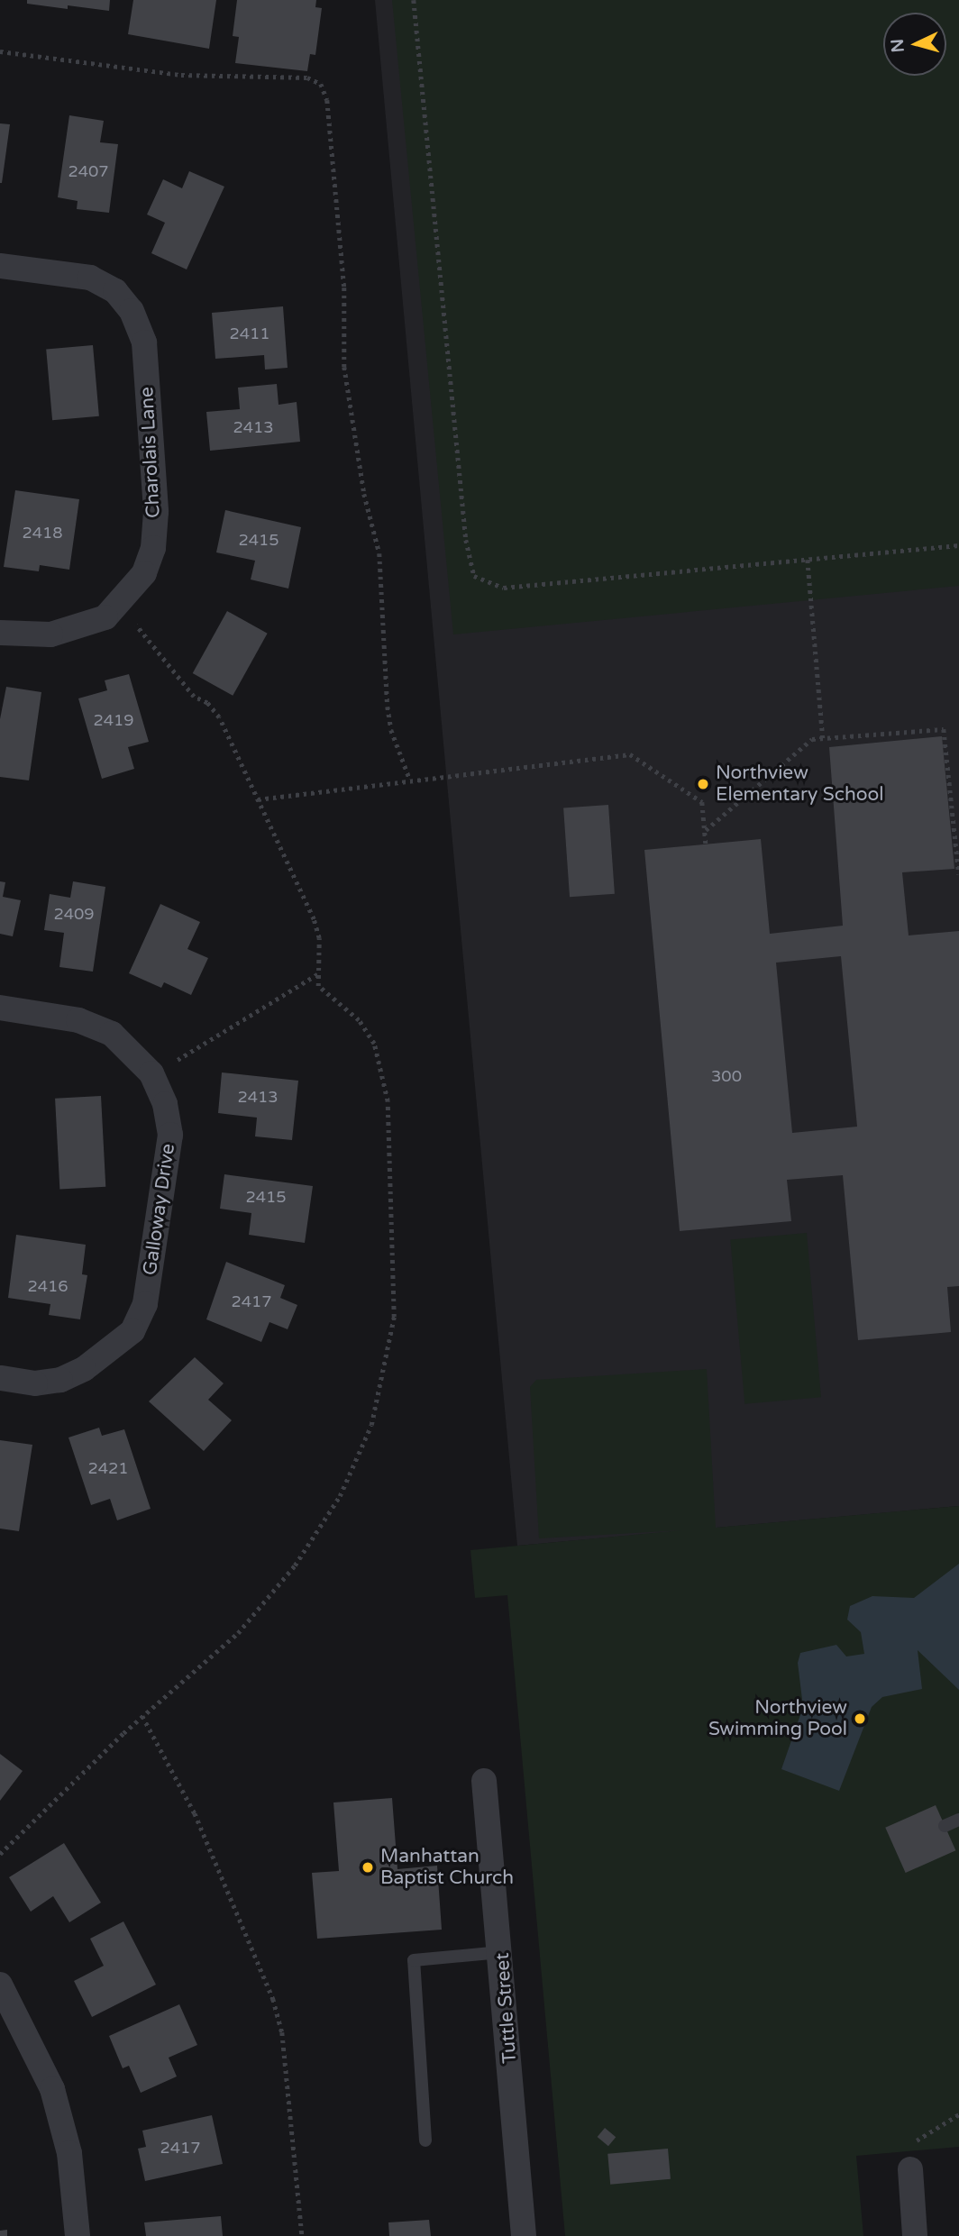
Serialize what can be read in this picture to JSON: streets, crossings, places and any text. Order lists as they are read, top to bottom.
{
  "streets": {
    "street": ["Charolais Lane", "Galloway Drive", "Tuttle Street"]
  },
  "places": ["Northview Elementary School", "Northview Swimming Pool", "Manhattan Baptist Church"],
  "house_numbers": [
    "2407",
    "2411",
    "2413",
    "2418",
    "2415",
    "2419",
    "2409",
    "300",
    "2413",
    "2415",
    "2416",
    "2417",
    "2421",
    "2417"
  ],
  "north": "left"
}
